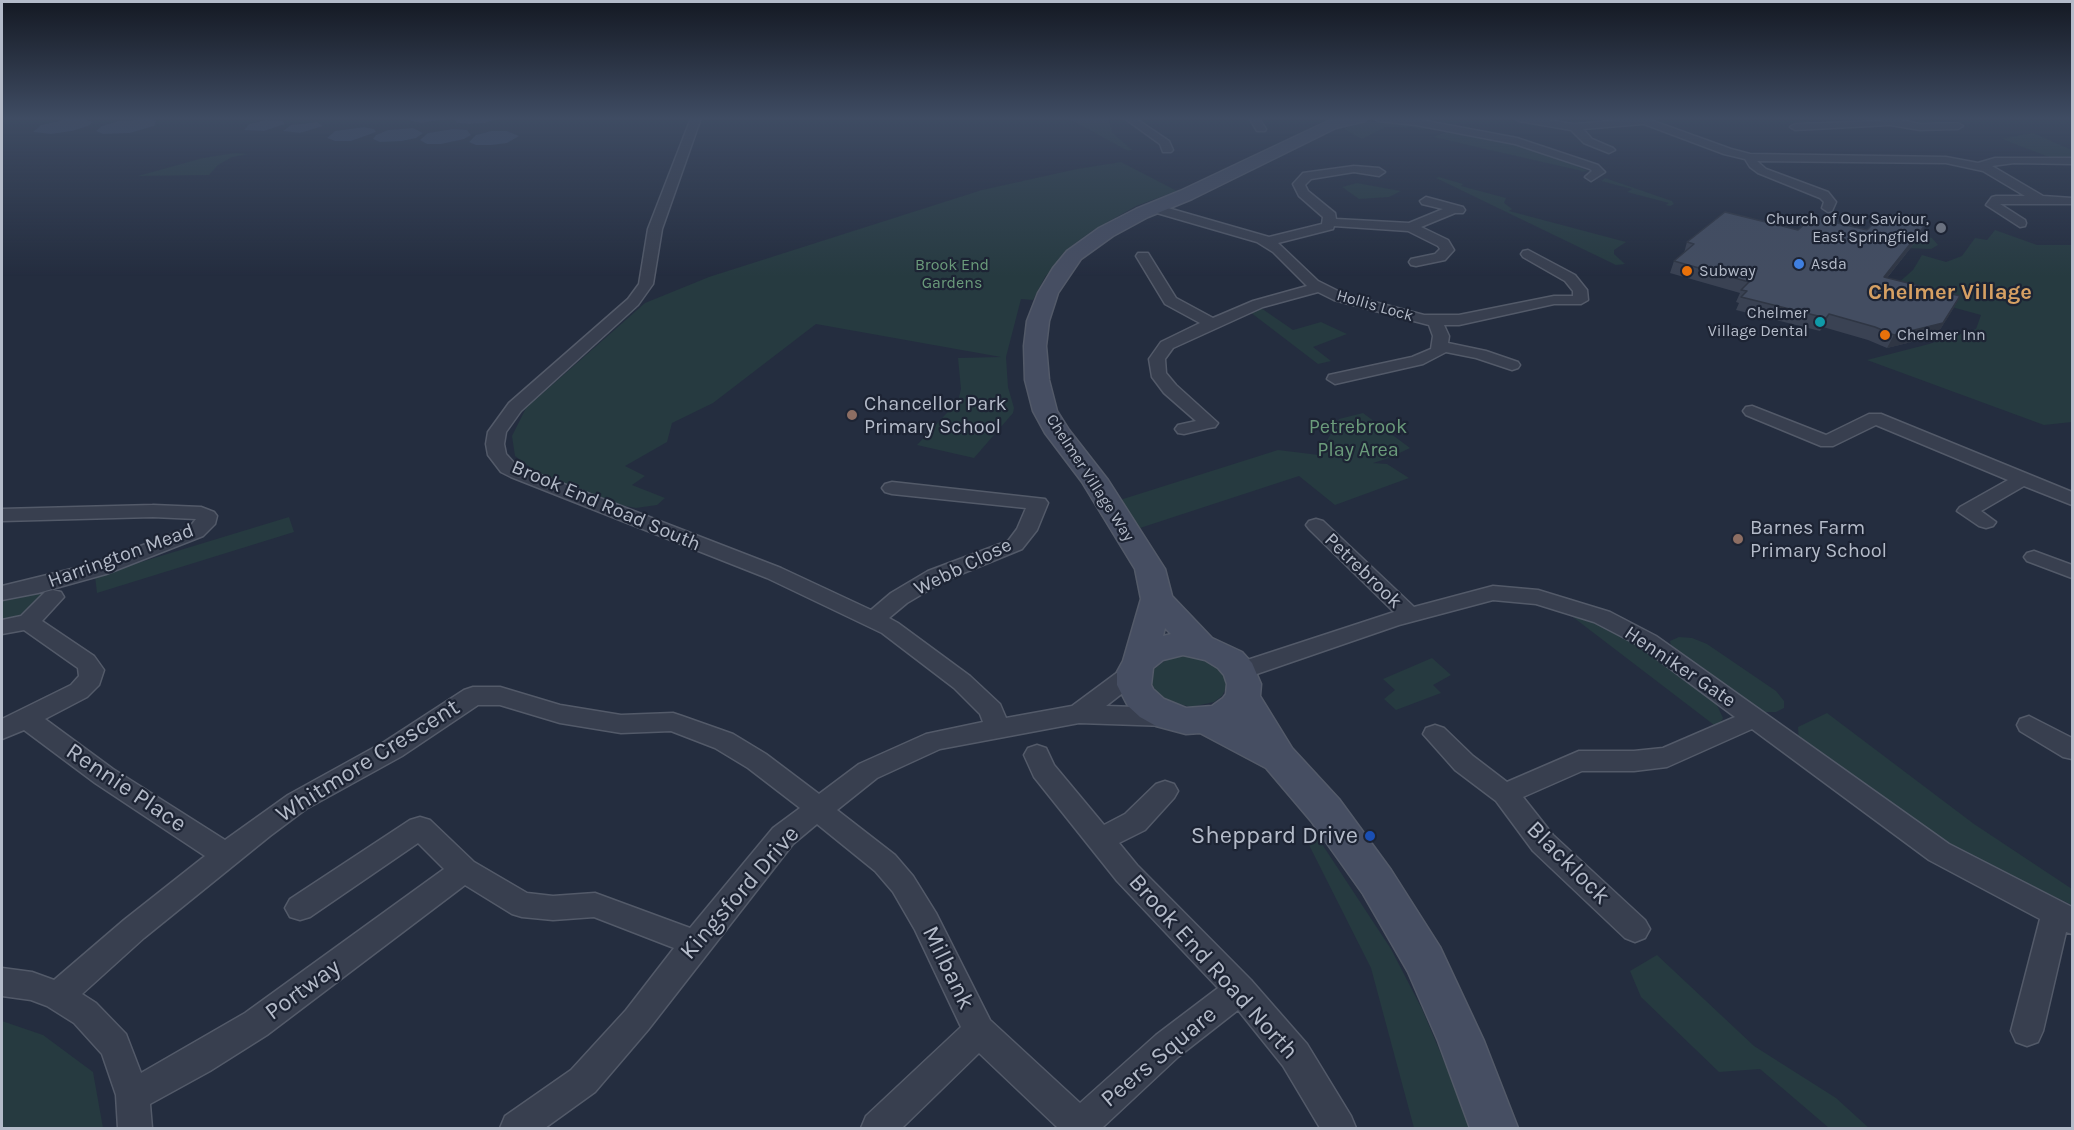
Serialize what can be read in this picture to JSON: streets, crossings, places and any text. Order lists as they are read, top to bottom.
{
  "streets": {
    "street": [
      "Hollis Lock",
      "Chelmer Village Way",
      "Brook End Road South",
      "Harrington Mead",
      "Webb Close",
      "Petrebrook",
      "Henniker Gate",
      "Whitmore Crescent",
      "Rennie Place",
      "Blacklock",
      "Kingsford Drive",
      "Brook End Road North",
      "Milbank",
      "Portway",
      "Peers Square"
    ]
  },
  "crossings": [
    ["Hollis Lock", "Chelmer Village Way"],
    ["Chelmer Village Way", "Henniker Gate"],
    ["Chelmer Village Way", "Kingsford Drive"],
    ["Brook End Road South", "Webb Close"],
    ["Brook End Road South", "Kingsford Drive"],
    ["Petrebrook", "Henniker Gate"],
    ["Henniker Gate", "Kingsford Drive"],
    ["Whitmore Crescent", "Rennie Place"],
    ["Whitmore Crescent", "Kingsford Drive"],
    ["Whitmore Crescent", "Milbank"],
    ["Kingsford Drive", "Milbank"],
    ["Brook End Road North", "Peers Square"],
    ["Milbank", "Peers Square"]
  ],
  "districts": ["Chelmer Village"],
  "parks": ["Brook End Gardens", "Petrebrook Play Area"],
  "places": [
    "Church of Our Saviour, East Springfield",
    "Asda",
    "Subway",
    "Chelmer Village Dental",
    "Chelmer Inn",
    "Chancellor Park Primary School",
    "Barnes Farm Primary School",
    "Sheppard Drive"
  ]
}
